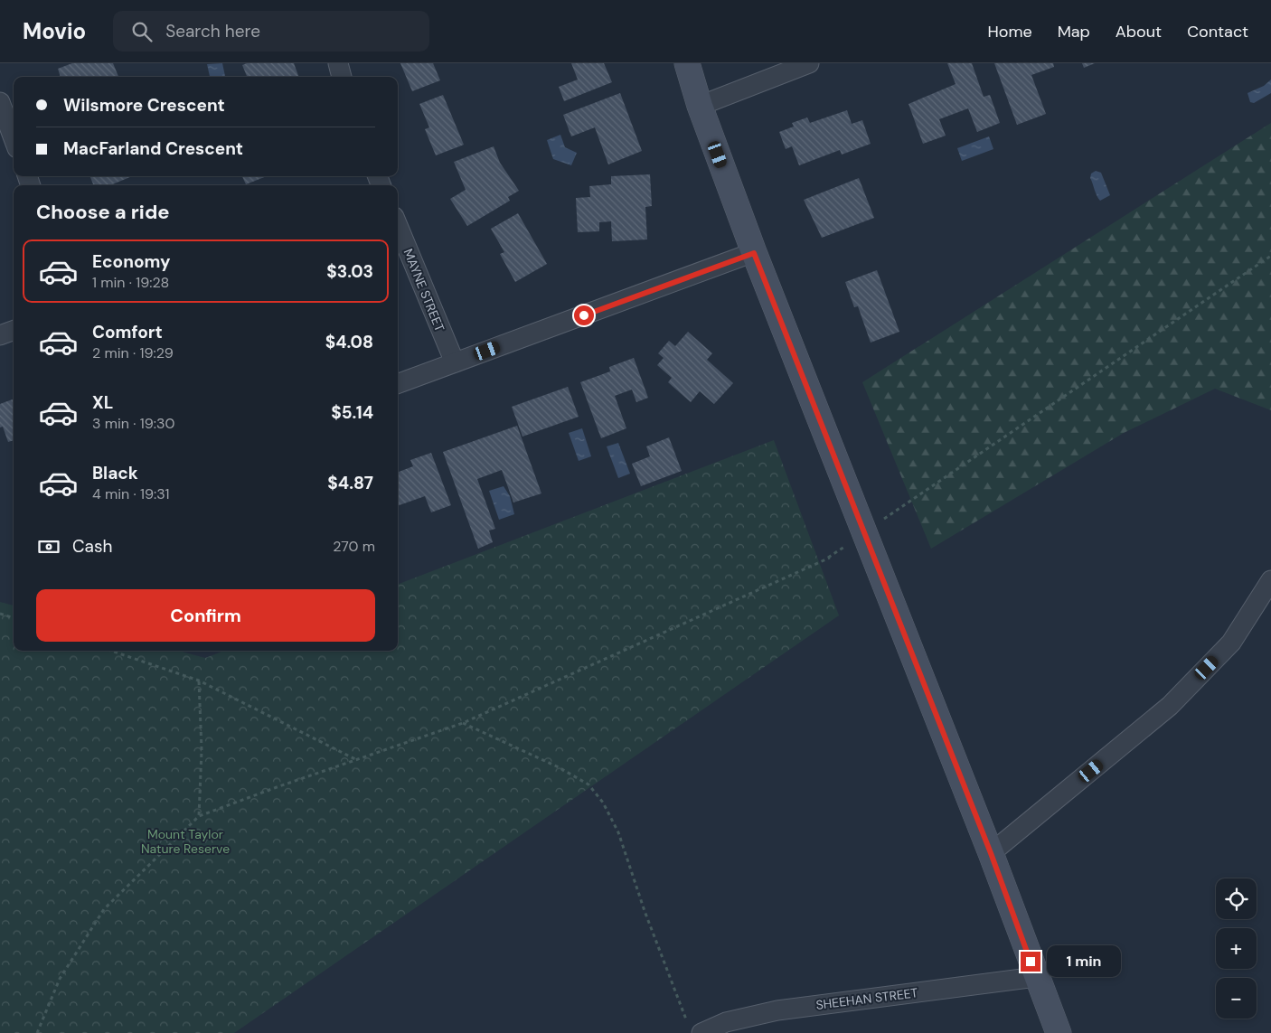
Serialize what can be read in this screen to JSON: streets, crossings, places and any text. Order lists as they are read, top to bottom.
{
  "streets": {
    "street": ["MAYNE STREET", "SHEEHAN STREET"]
  },
  "parks": ["Mount Taylor Nature Reserve"],
  "page": {
    "header": "Movio",
    "search": "Search here",
    "nav": [
      "Home",
      "Map",
      "About",
      "Contact"
    ],
    "banner": ["Wilsmore Crescent", "MacFarland Crescent"],
    "heading": "Choose a ride",
    "list": [
      {
        "name": "Economy",
        "note": "1 min · 19:28",
        "value": "$3.03"
      },
      {
        "name": "Comfort",
        "note": "2 min · 19:29",
        "value": "$4.08"
      },
      {
        "name": "XL",
        "note": "3 min · 19:30",
        "value": "$5.14"
      },
      {
        "name": "Black",
        "note": "4 min · 19:31",
        "value": "$4.87"
      }
    ],
    "pay": ["Cash", "270 m"],
    "buttons": "Confirm",
    "map_buttons": ["+", "−"],
    "bubble": "1 min"
  }
}
